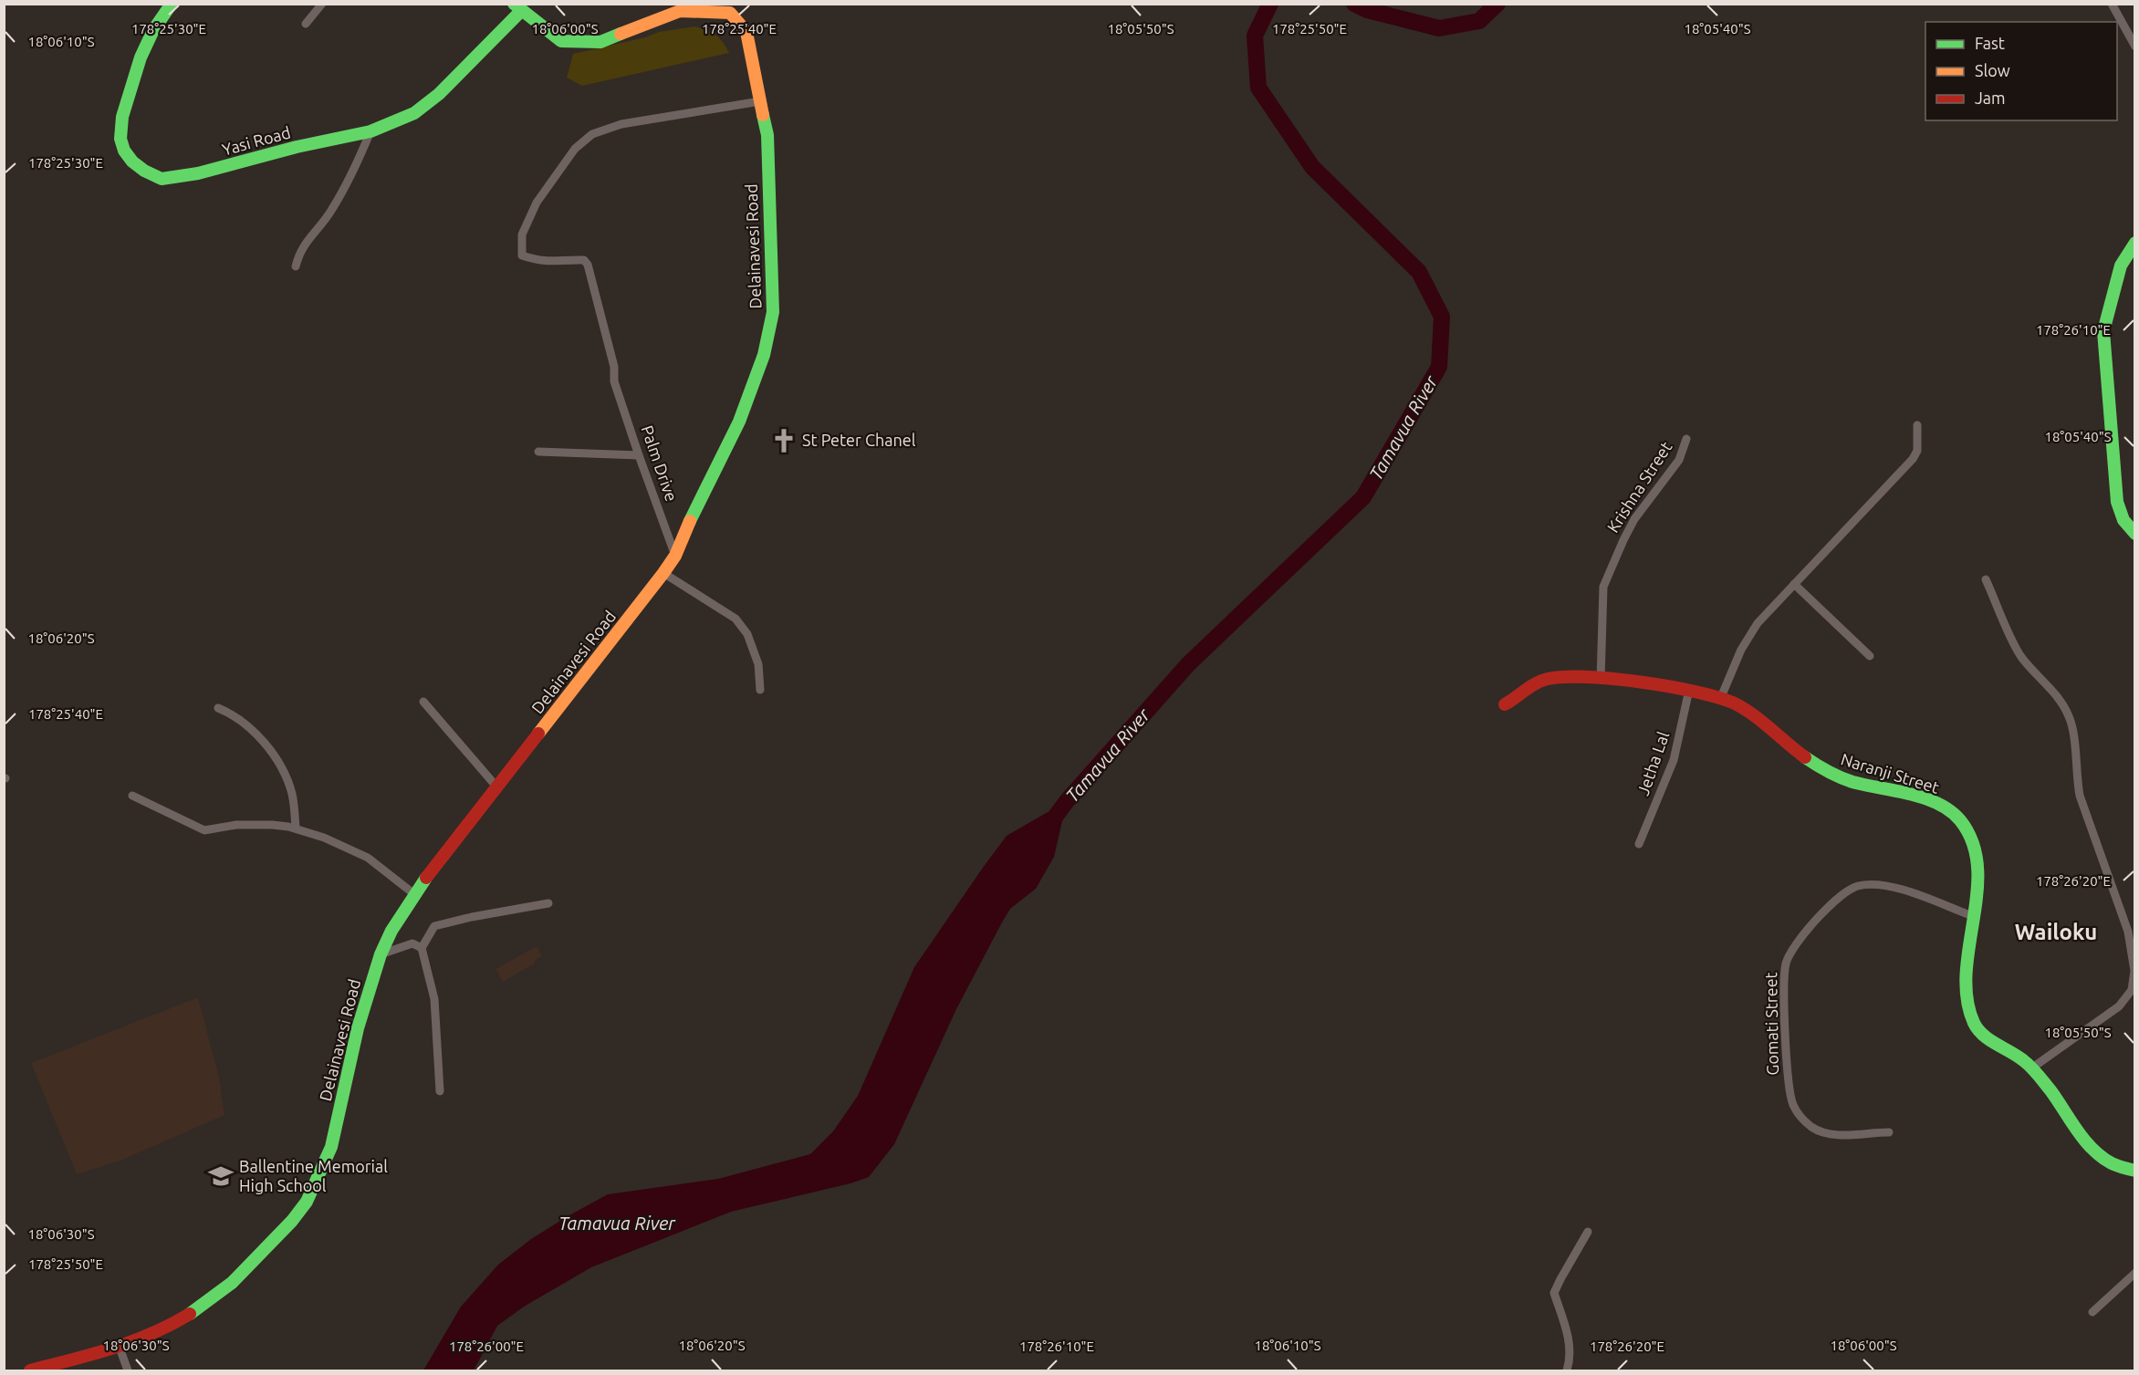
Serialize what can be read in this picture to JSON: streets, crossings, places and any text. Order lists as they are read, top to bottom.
{
  "streets": {
    "street": [
      "Yasi Road",
      "Delainavesi Road",
      "Palm Drive",
      "Krishna Street",
      "Jetha Lal",
      "Naranji Street",
      "Gomati Street"
    ]
  },
  "crossings": [
    ["Yasi Road", "Delainavesi Road"],
    ["Delainavesi Road", "Palm Drive"],
    ["Krishna Street", "Naranji Street"],
    ["Jetha Lal", "Naranji Street"],
    ["Naranji Street", "Gomati Street"]
  ],
  "districts": ["Wailoku"],
  "water": ["Tamavua River"],
  "places": {
    "church": ["St Peter Chanel"],
    "school or university": ["Ballentine Memorial High School"]
  },
  "legend": ["Fast", "Slow", "Jam"],
  "coordinates": [
    "178°25'30\"E",
    "178°25'40\"E",
    "178°25'50\"E",
    "18°06'00\"S",
    "18°05'50\"S",
    "18°05'40\"S",
    "18°06'10\"S",
    "178°26'10\"E",
    "18°06'20\"S",
    "178°26'20\"E",
    "18°06'30\"S",
    "178°26'00\"E"
  ]
}
